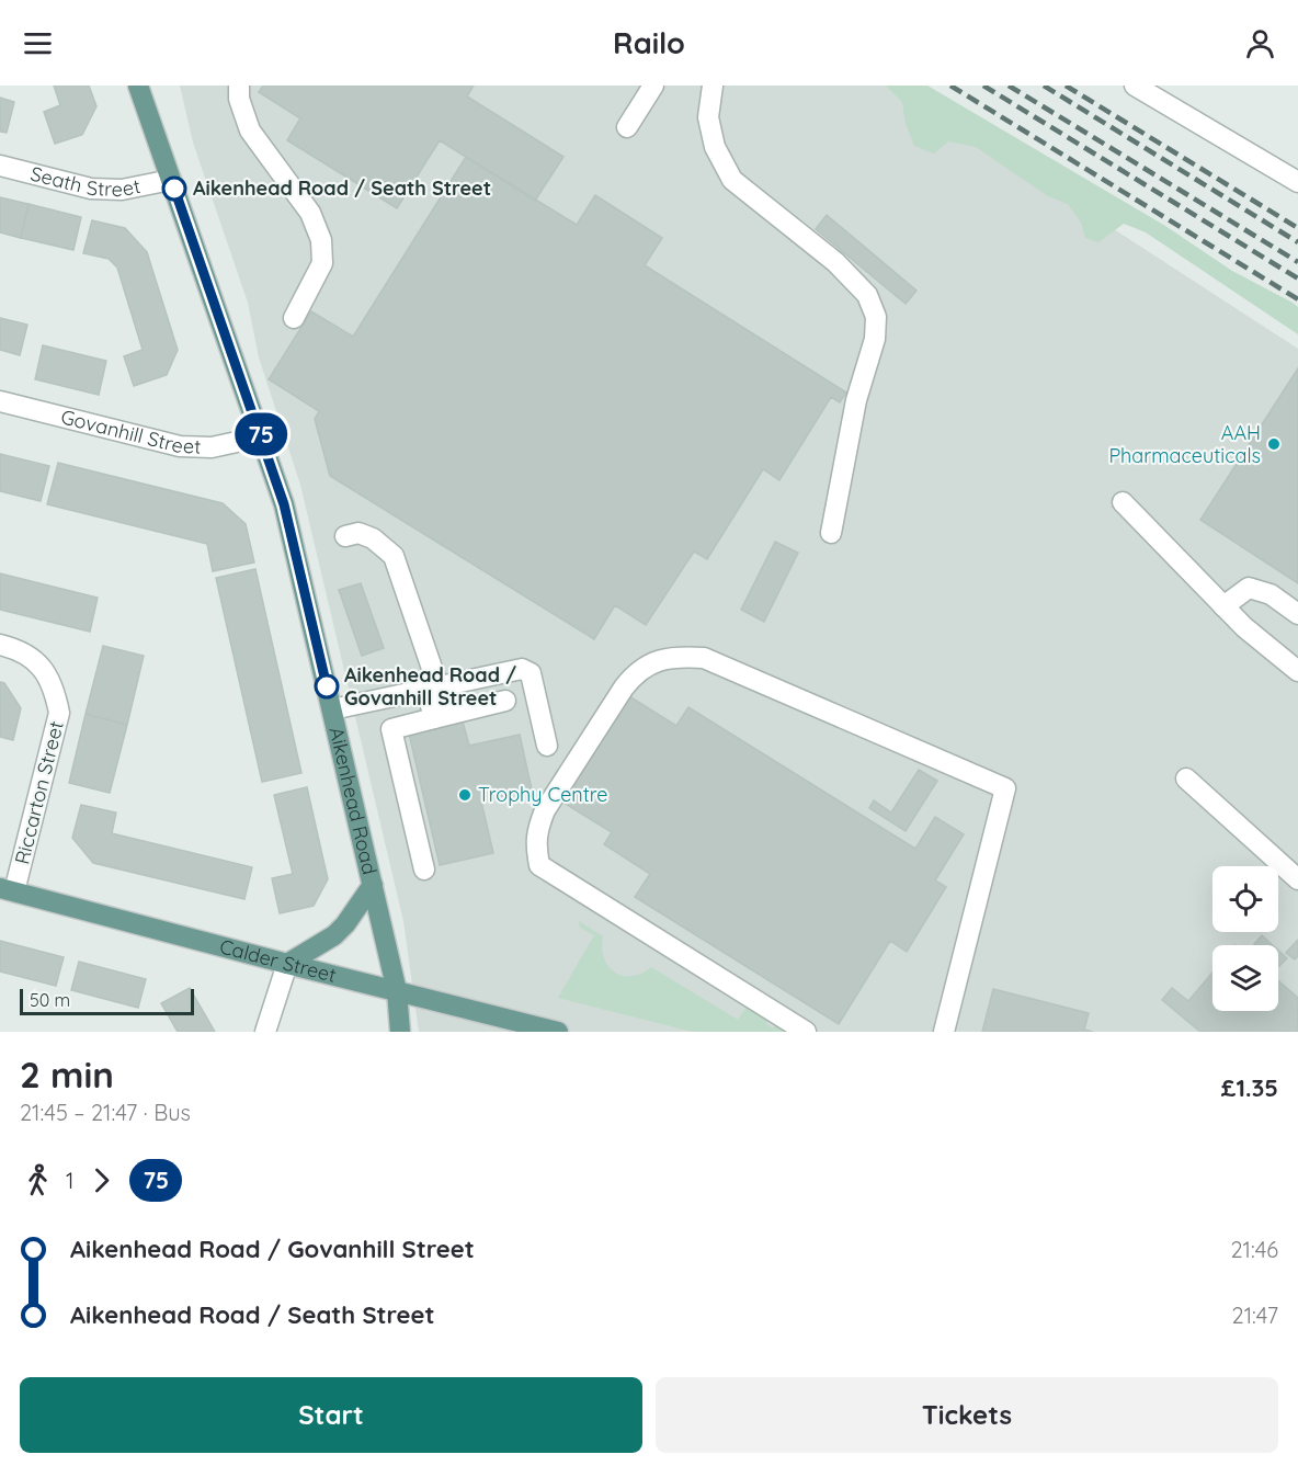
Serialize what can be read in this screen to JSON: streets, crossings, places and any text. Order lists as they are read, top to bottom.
{
  "streets": {
    "main road": ["Aikenhead Road", "Calder Street"],
    "street": ["Seath Street", "Govanhill Street", "Riccarton Street"]
  },
  "crossings": [
    ["Seath Street", "Aikenhead Road"],
    ["Govanhill Street", "Aikenhead Road"],
    ["Riccarton Street", "Calder Street"],
    ["Aikenhead Road", "Calder Street"]
  ],
  "places": [
    "Aikenhead Road / Seath Street",
    "AAH Pharmaceuticals",
    "Aikenhead Road / Govanhill Street",
    "Trophy Centre"
  ],
  "lines": ["bus line 75"],
  "scale_bar": "50 m",
  "page": {
    "header": "Railo",
    "on_map": "75",
    "scale": "50 m",
    "heading": ["2 min", "21:45 – 21:47 · Bus", "£1.35"],
    "legs": ["1", "75"],
    "list": [
      {
        "name": "Aikenhead Road / Govanhill Street",
        "value": "21:46"
      },
      {
        "name": "Aikenhead Road / Seath Street",
        "value": "21:47"
      }
    ],
    "buttons": ["Start", "Tickets"]
  }
}
